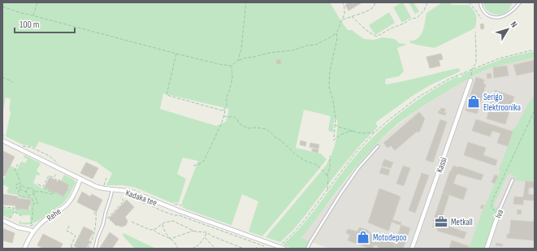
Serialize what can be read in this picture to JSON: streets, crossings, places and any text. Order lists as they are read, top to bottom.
{
  "streets": {
    "street": [
      "Kassi",
      "Kadaka tee",
      "Iva",
      "Rehe"
    ]
  },
  "crossings": [
    ["Kadaka tee", "Rehe"]
  ],
  "places": {
    "shop": ["Serigo Elektroonika", "Motodepoo"],
    "office": ["Metkall"]
  },
  "scale_bar": "100 m",
  "north": "top right"
}
